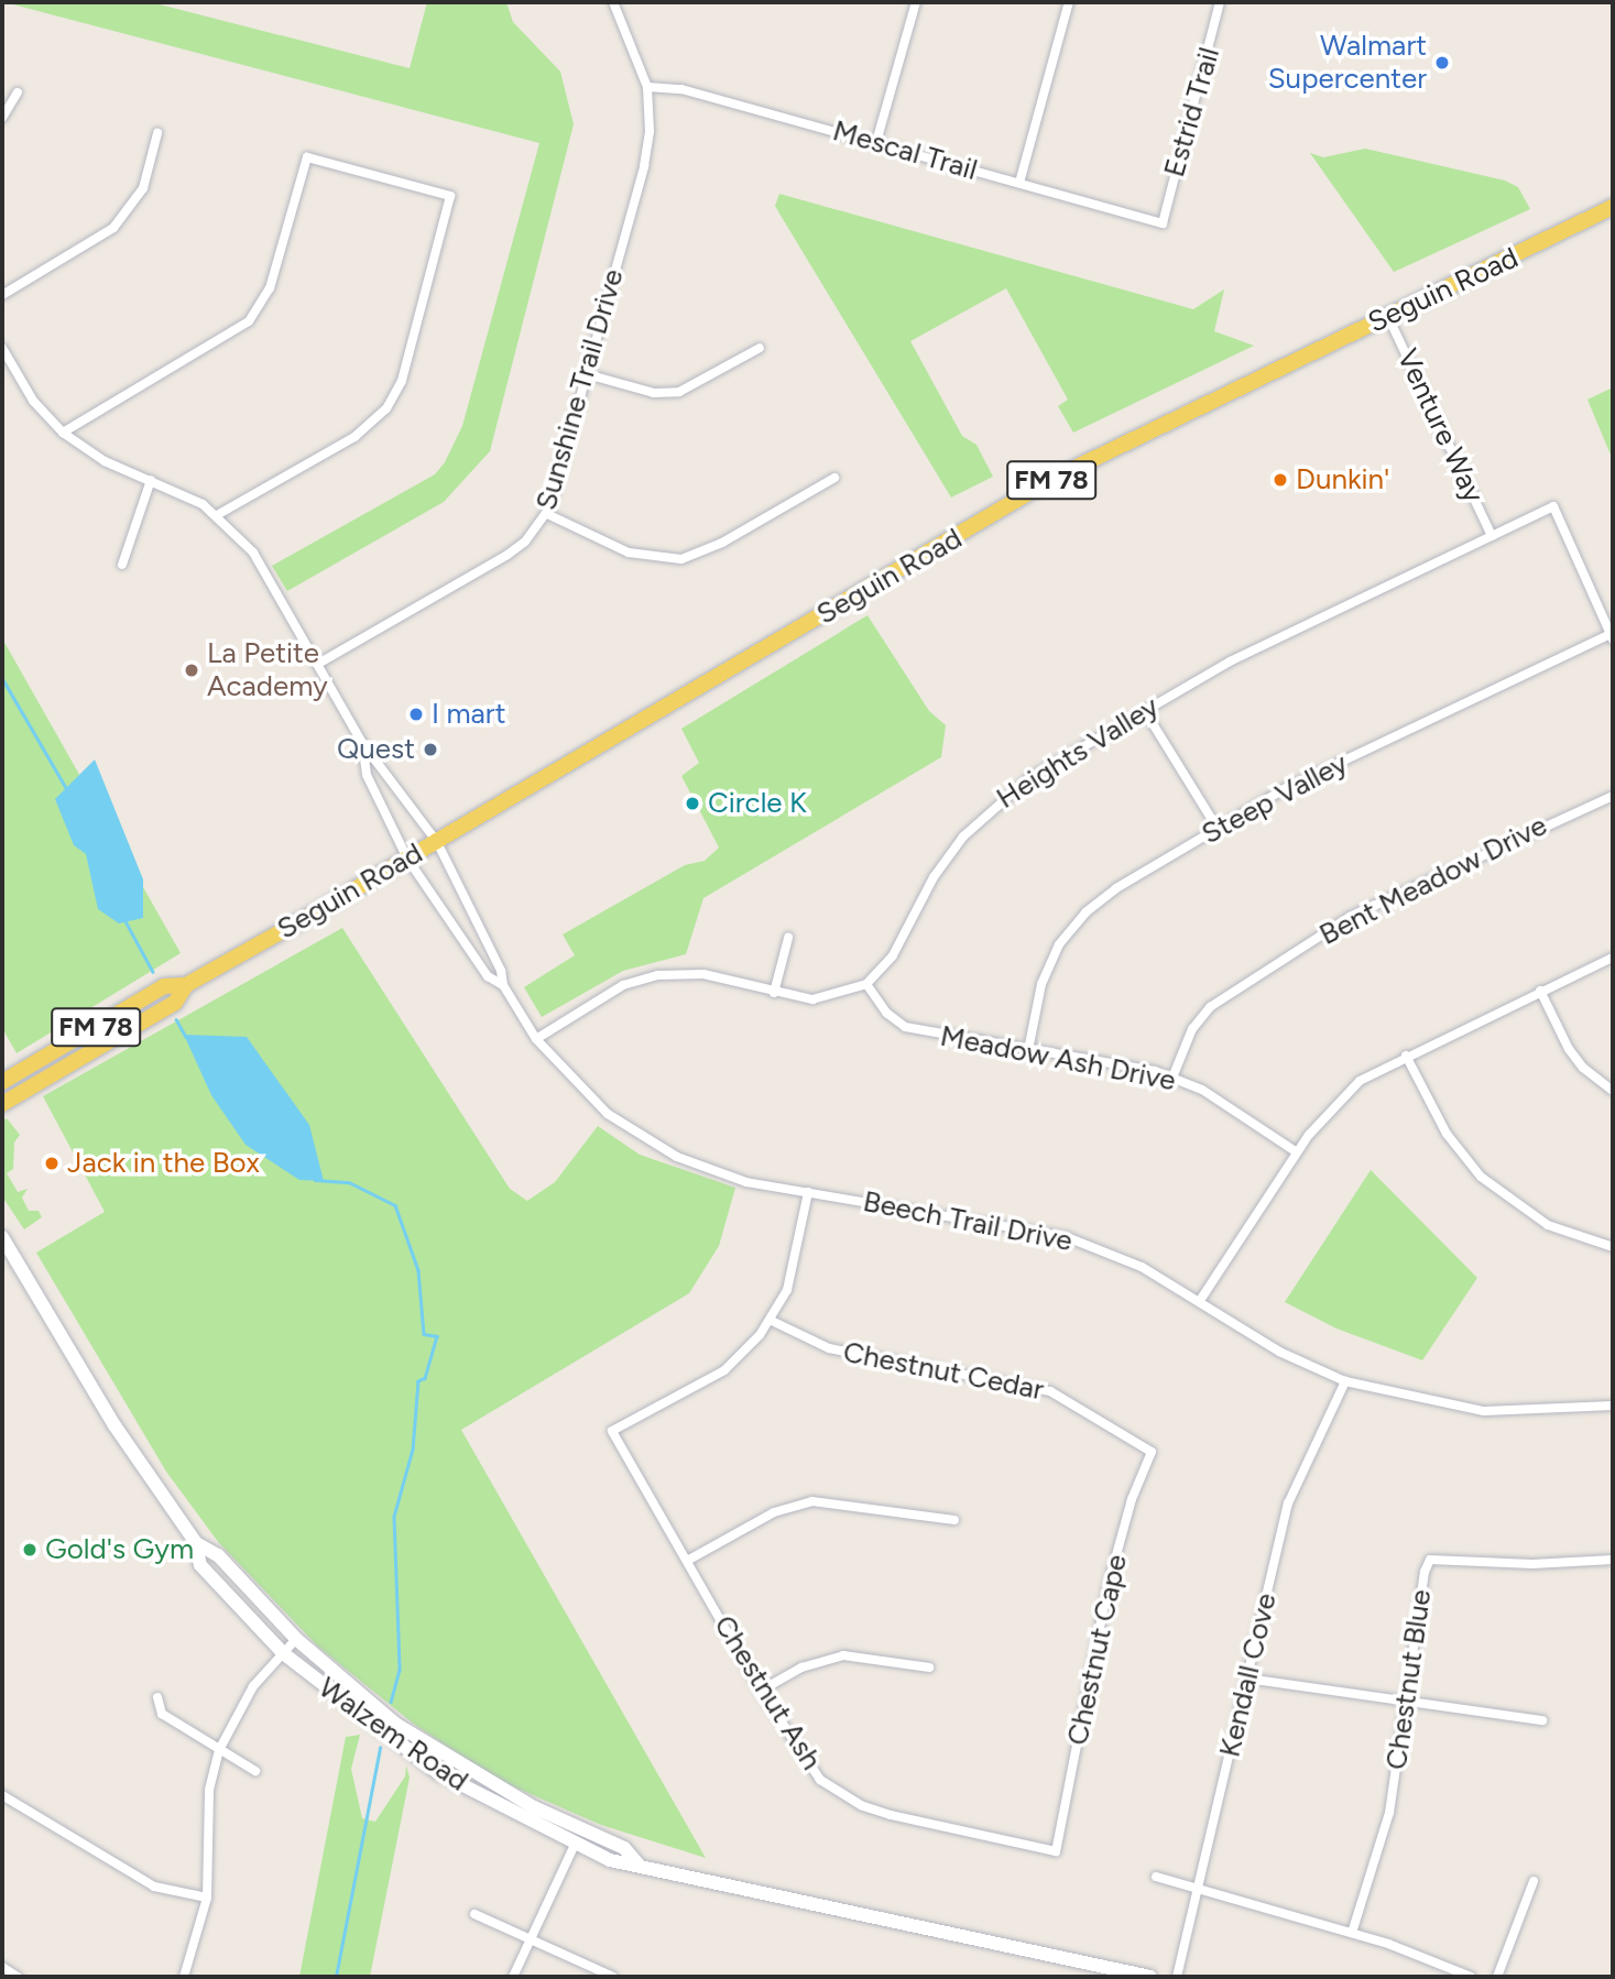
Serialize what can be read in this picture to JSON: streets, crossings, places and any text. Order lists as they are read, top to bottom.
{
  "streets": {
    "main road": ["Seguin Road", "FM 78"],
    "street": [
      "Estrid Trail",
      "Mescal Trail",
      "Sunshine Trail Drive",
      "Venture Way",
      "Heights Valley",
      "Steep Valley",
      "Bent Meadow Drive",
      "Meadow Ash Drive",
      "Beech Trail Drive",
      "Chestnut Cedar",
      "Chestnut Cape",
      "Kendall Cove",
      "Chestnut Blue",
      "Chestnut Ash",
      "Walzem Road"
    ]
  },
  "crossings": [
    ["Estrid Trail", "Mescal Trail"],
    ["Mescal Trail", "Sunshine Trail Drive"],
    ["Seguin Road", "Venture Way"],
    ["Seguin Road", "Beech Trail Drive"],
    ["Sunshine Trail Drive", "Beech Trail Drive"],
    ["Venture Way", "Heights Valley"],
    ["Heights Valley", "Steep Valley"],
    ["Heights Valley", "Meadow Ash Drive"],
    ["Heights Valley", "Beech Trail Drive"],
    ["Steep Valley", "Meadow Ash Drive"],
    ["Bent Meadow Drive", "Meadow Ash Drive"],
    ["Beech Trail Drive", "Kendall Cove"],
    ["Chestnut Cedar", "Chestnut Cape"],
    ["Chestnut Cedar", "Chestnut Ash"],
    ["Chestnut Cape", "Chestnut Ash"]
  ],
  "places": [
    "Walmart Supercenter",
    "Dunkin'",
    "La Petite Academy",
    "I mart",
    "Quest",
    "Circle K",
    "Jack in the Box",
    "Gold's Gym"
  ]
}
